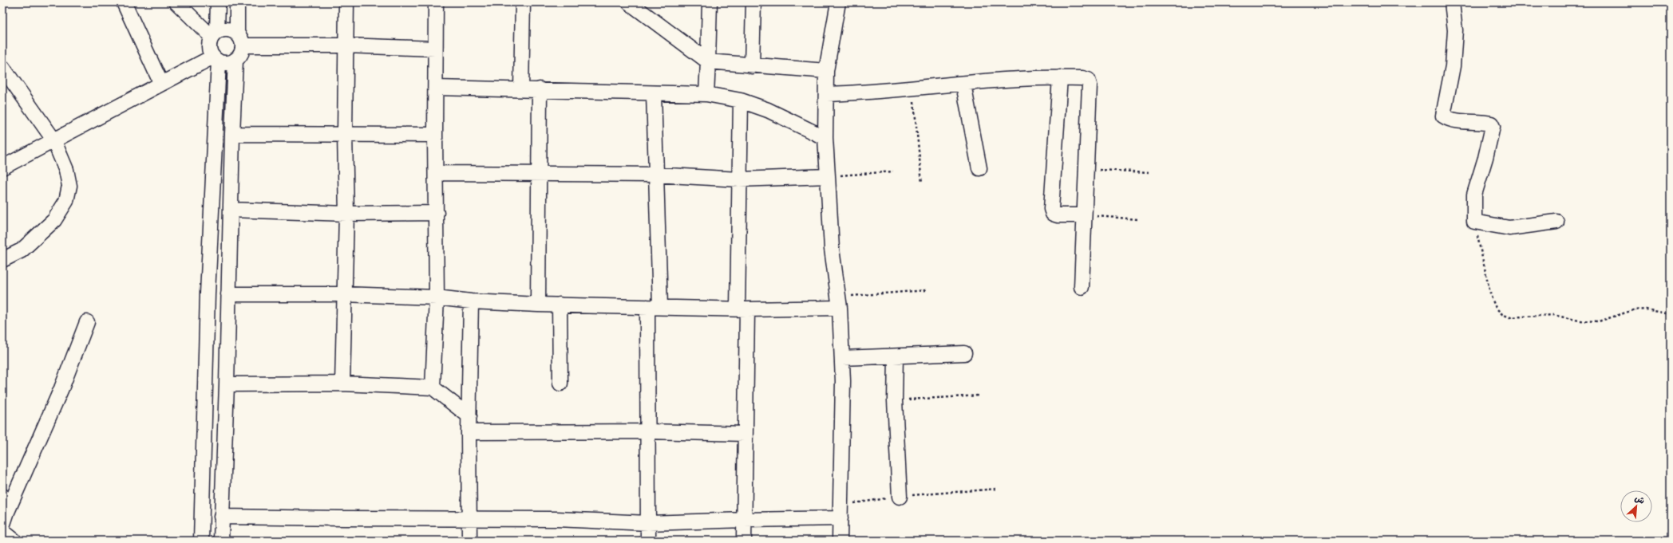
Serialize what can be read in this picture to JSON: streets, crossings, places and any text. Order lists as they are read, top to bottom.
{
  "north": "top right"
}
